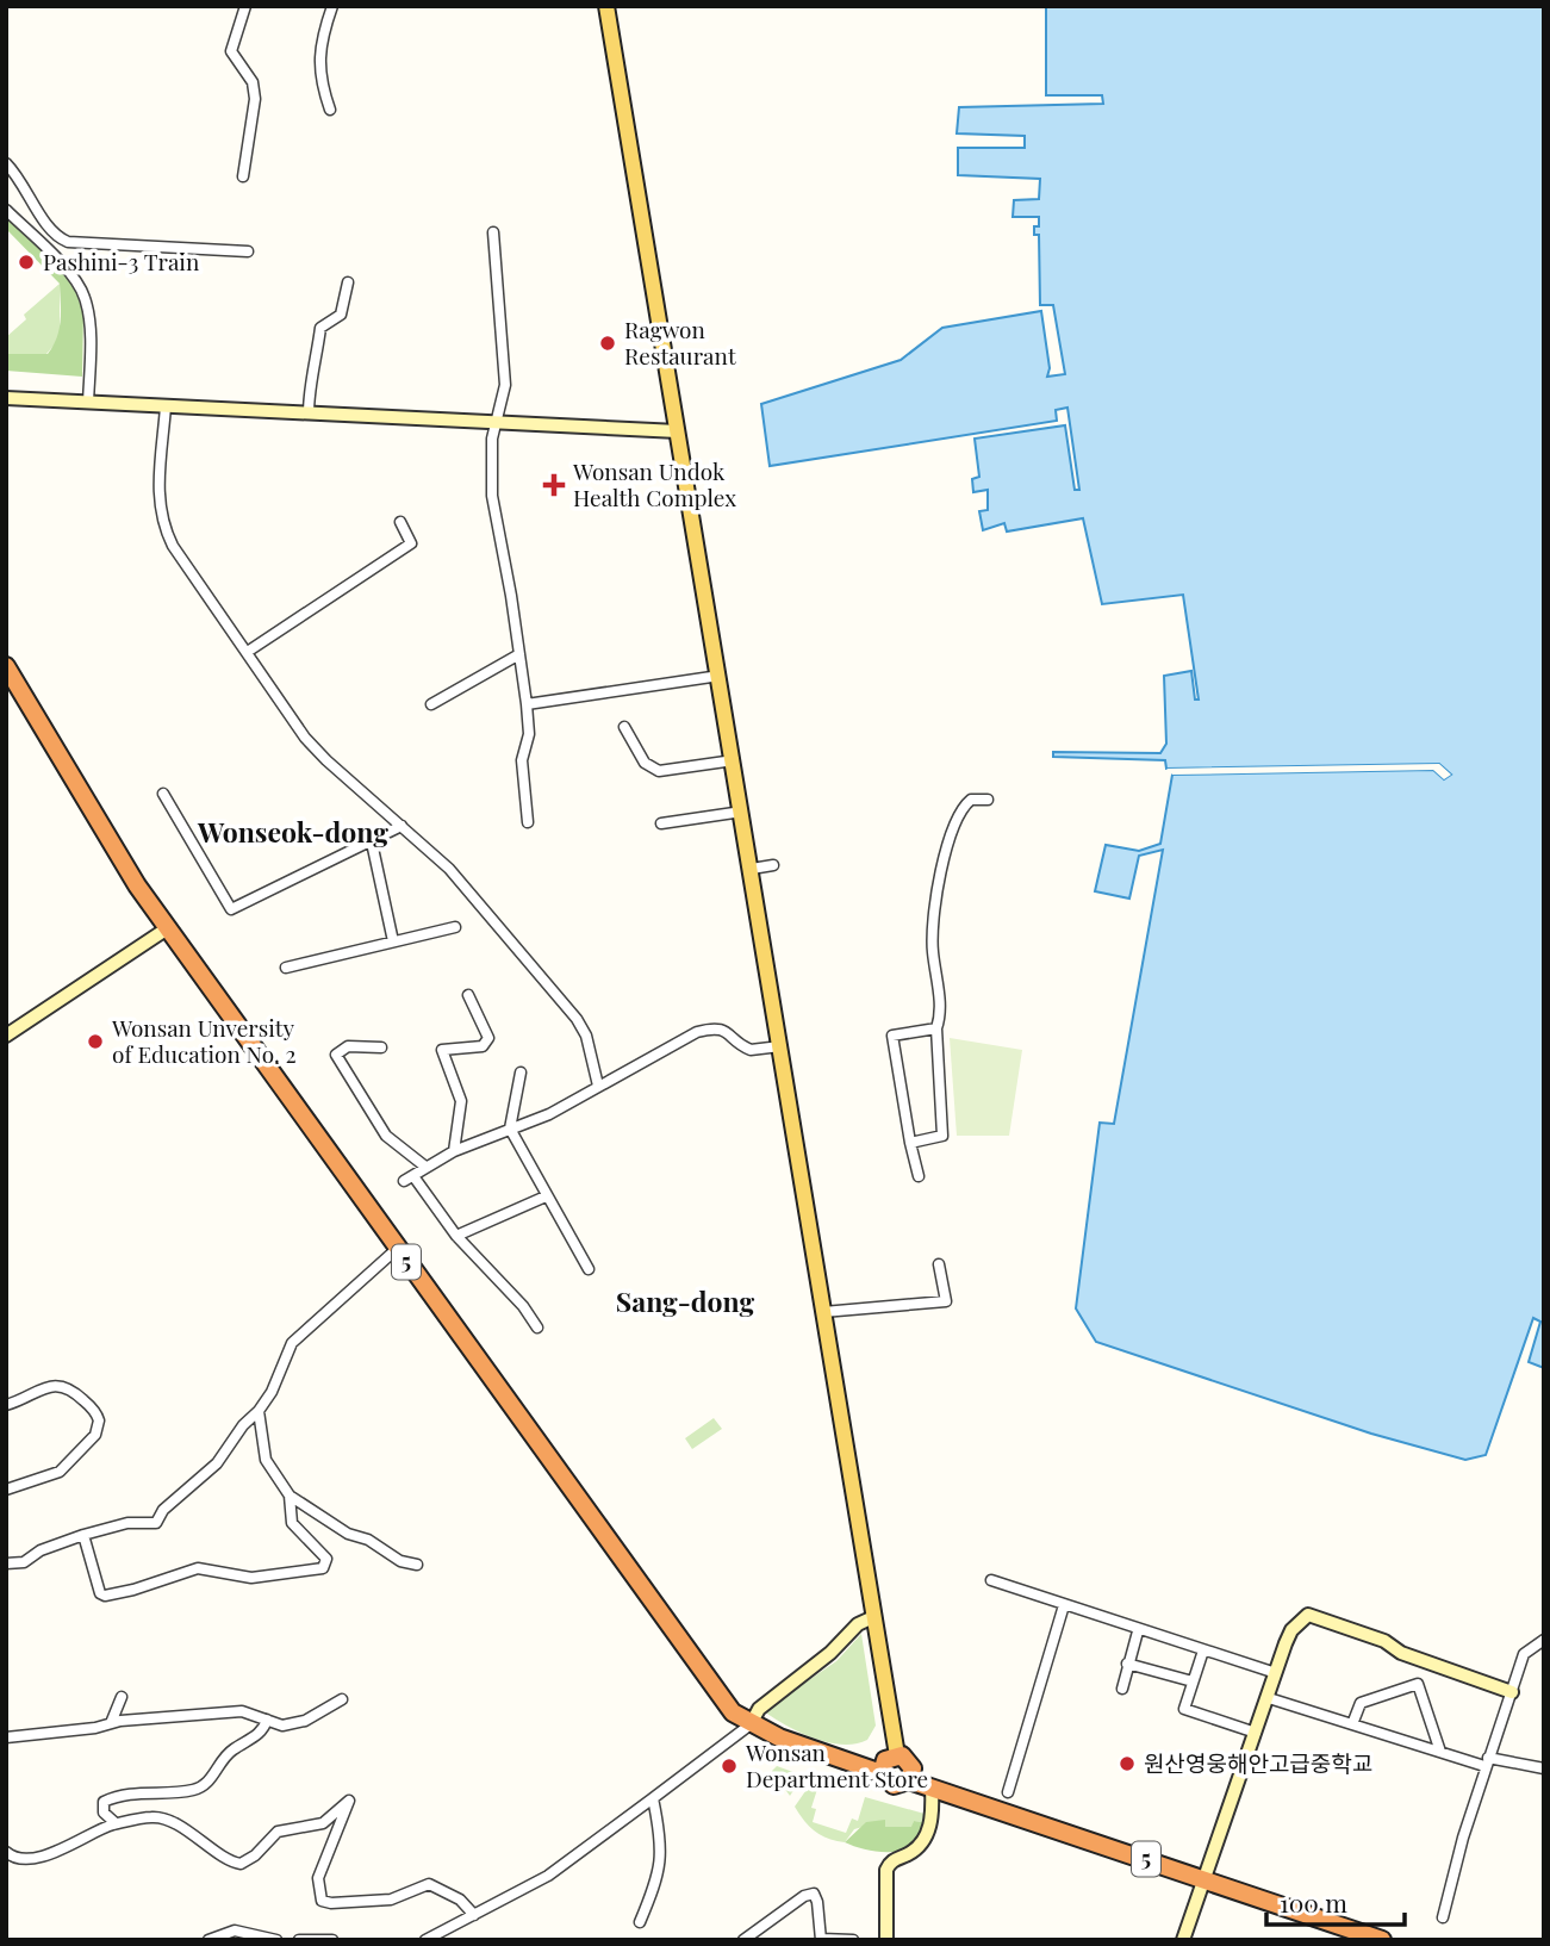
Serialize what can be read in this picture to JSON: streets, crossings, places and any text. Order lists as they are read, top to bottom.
{
  "streets": {
    "highway": ["5"]
  },
  "districts": ["Wonseok-dong", "Sang-dong"],
  "places": {
    "other": [
      "Pashini-3 Train",
      "Ragwon Restaurant",
      "Wonsan Unversity of Education No. 2",
      "원산영웅해안고급중학교",
      "Wonsan Department Store"
    ],
    "health": ["Wonsan Undok Health Complex"]
  },
  "scale_bar": "100 m"
}
